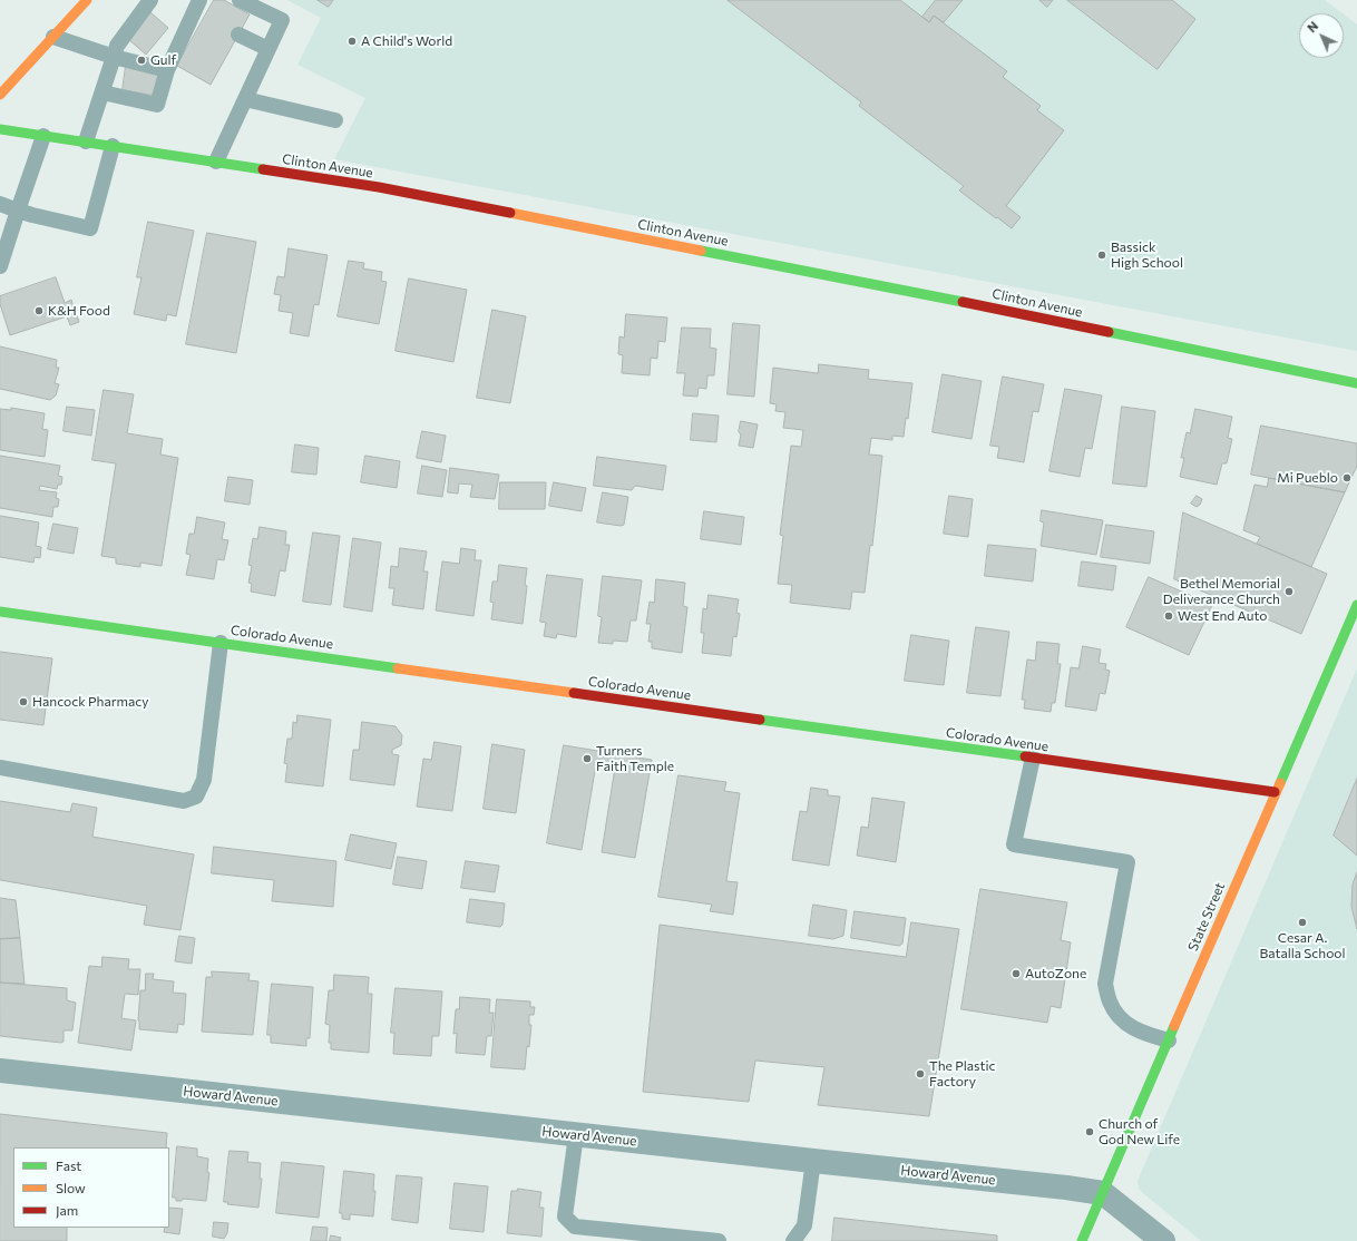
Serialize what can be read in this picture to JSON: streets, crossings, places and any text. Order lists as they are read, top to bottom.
{
  "streets": {
    "street": [
      "Clinton Avenue",
      "Colorado Avenue",
      "State Street",
      "Howard Avenue"
    ]
  },
  "crossings": [
    ["Colorado Avenue", "State Street"],
    ["State Street", "Howard Avenue"]
  ],
  "places": [
    "A Child's World",
    "Gulf",
    "Bassick High School",
    "K&H Food",
    "Mi Pueblo",
    "Bethel Memorial Deliverance Church",
    "West End Auto",
    "Hancock Pharmacy",
    "Turners Faith Temple",
    "Cesar A. Batalla School",
    "AutoZone",
    "The Plastic Factory",
    "Church of God New Life"
  ],
  "legend": ["Fast", "Slow", "Jam"],
  "north": "top left"
}
